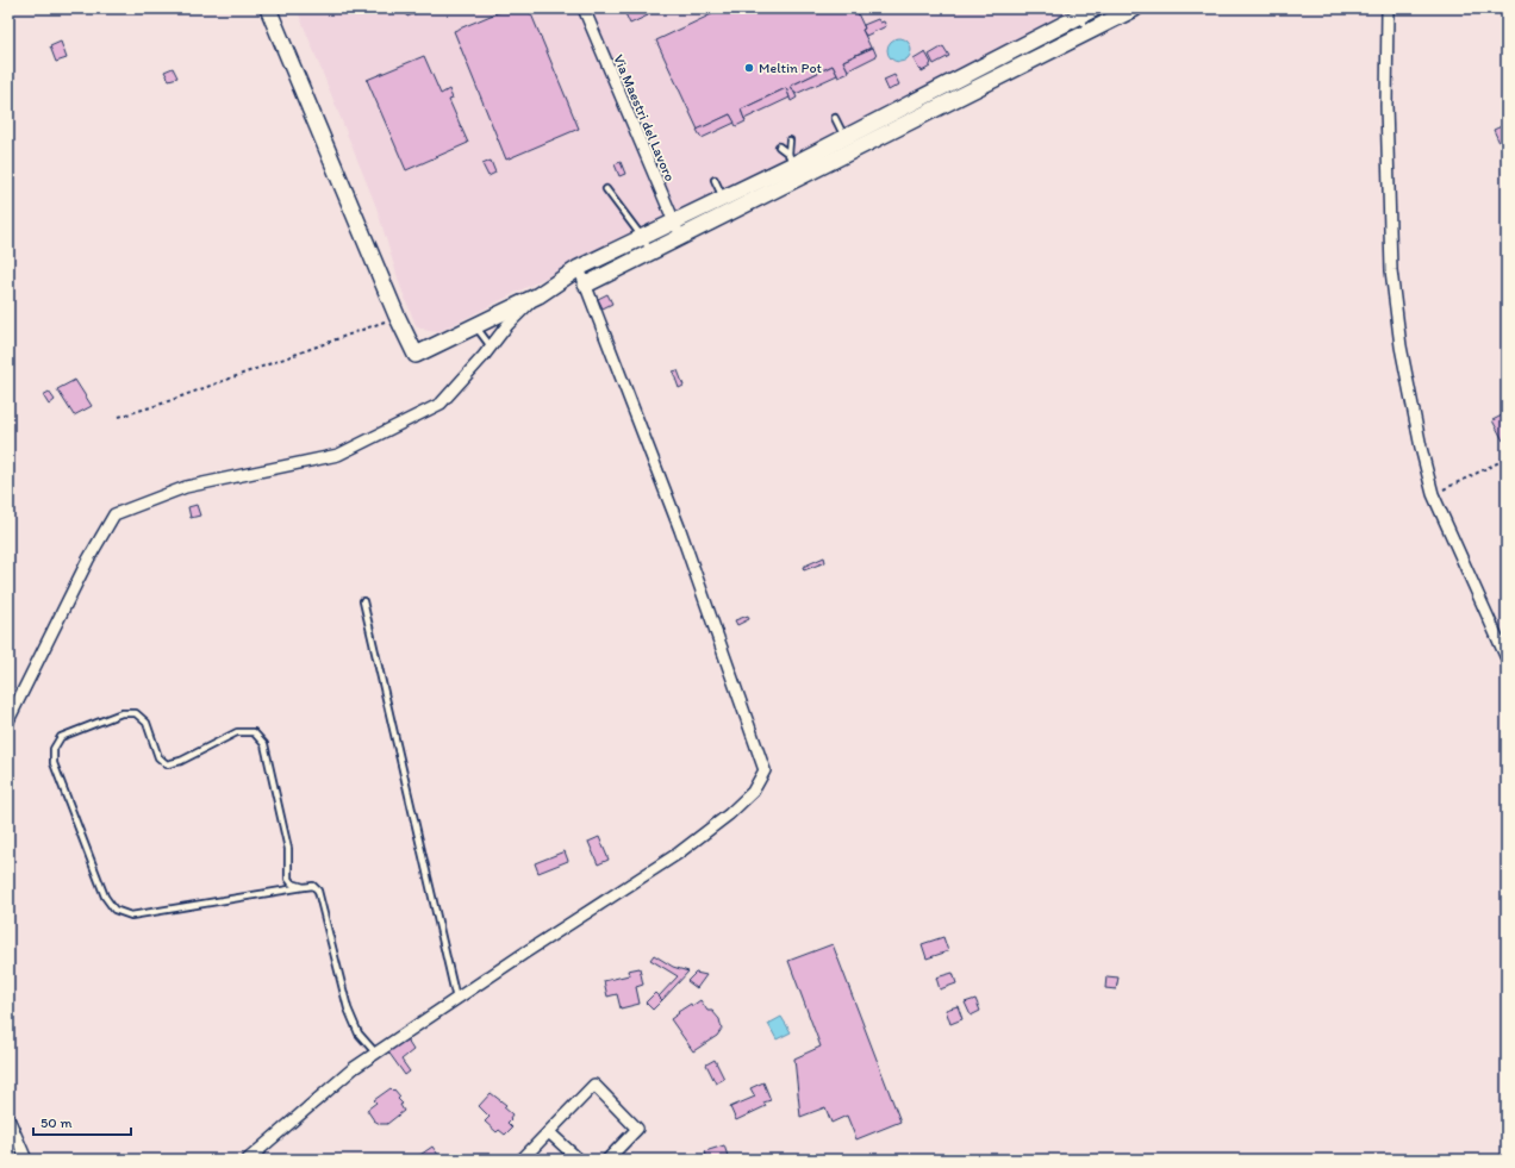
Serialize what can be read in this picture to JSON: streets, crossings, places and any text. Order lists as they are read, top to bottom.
{
  "streets": {
    "street": ["Via Maestri del Lavoro"]
  },
  "places": ["Meltin Pot"],
  "scale_bar": "50 m"
}
